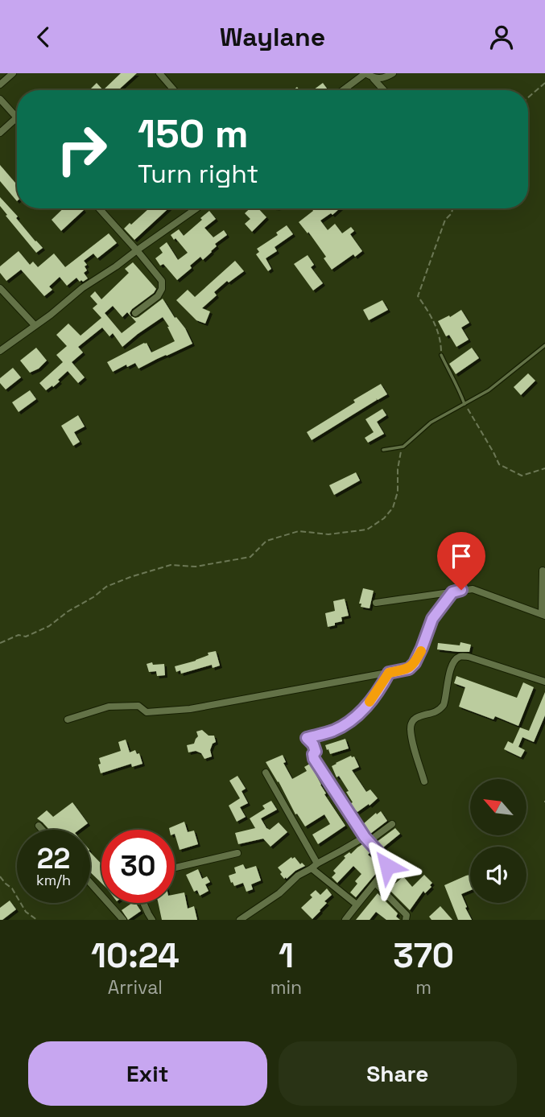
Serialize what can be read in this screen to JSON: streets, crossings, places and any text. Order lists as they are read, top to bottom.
{
  "north": "top left",
  "page": {
    "header": "Waylane",
    "turn": ["150 m", "Turn right"],
    "speed": "22 km/h",
    "limit": "30",
    "eta": [
      "10:24",
      "Arrival",
      "1",
      "min",
      "370",
      "m"
    ],
    "buttons": ["Exit", "Share"]
  }
}
